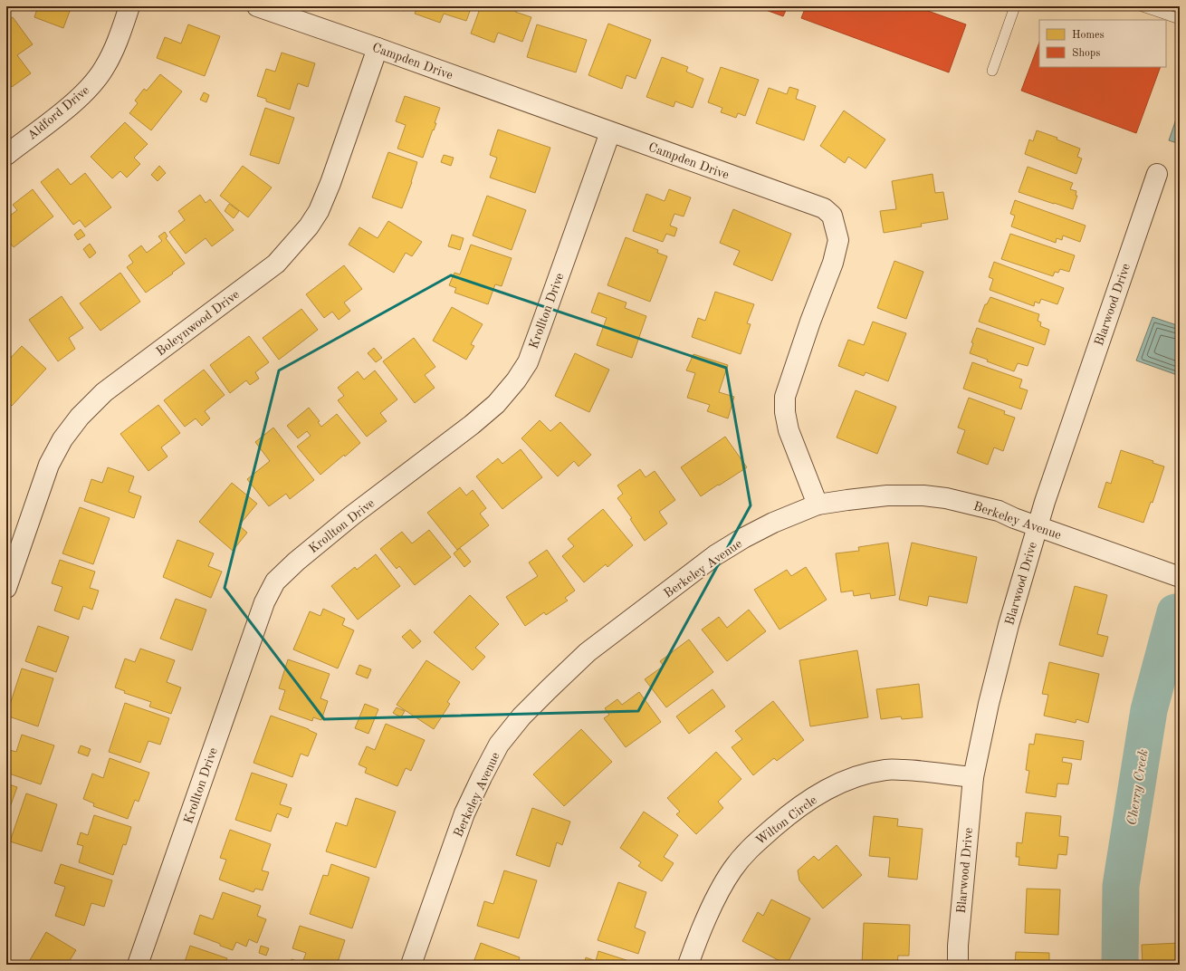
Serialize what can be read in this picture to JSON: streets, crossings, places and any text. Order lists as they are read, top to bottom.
{
  "streets": {
    "street": [
      "Campden Drive",
      "Aldford Drive",
      "Blarwood Drive",
      "Krollton Drive",
      "Boleynwood Drive",
      "Berkeley Avenue",
      "Wilton Circle"
    ]
  },
  "crossings": [
    ["Campden Drive", "Krollton Drive"],
    ["Campden Drive", "Boleynwood Drive"],
    ["Campden Drive", "Berkeley Avenue"],
    ["Blarwood Drive", "Berkeley Avenue"],
    ["Blarwood Drive", "Wilton Circle"]
  ],
  "water": ["Cherry Creek"],
  "legend": ["Homes", "Shops"]
}
